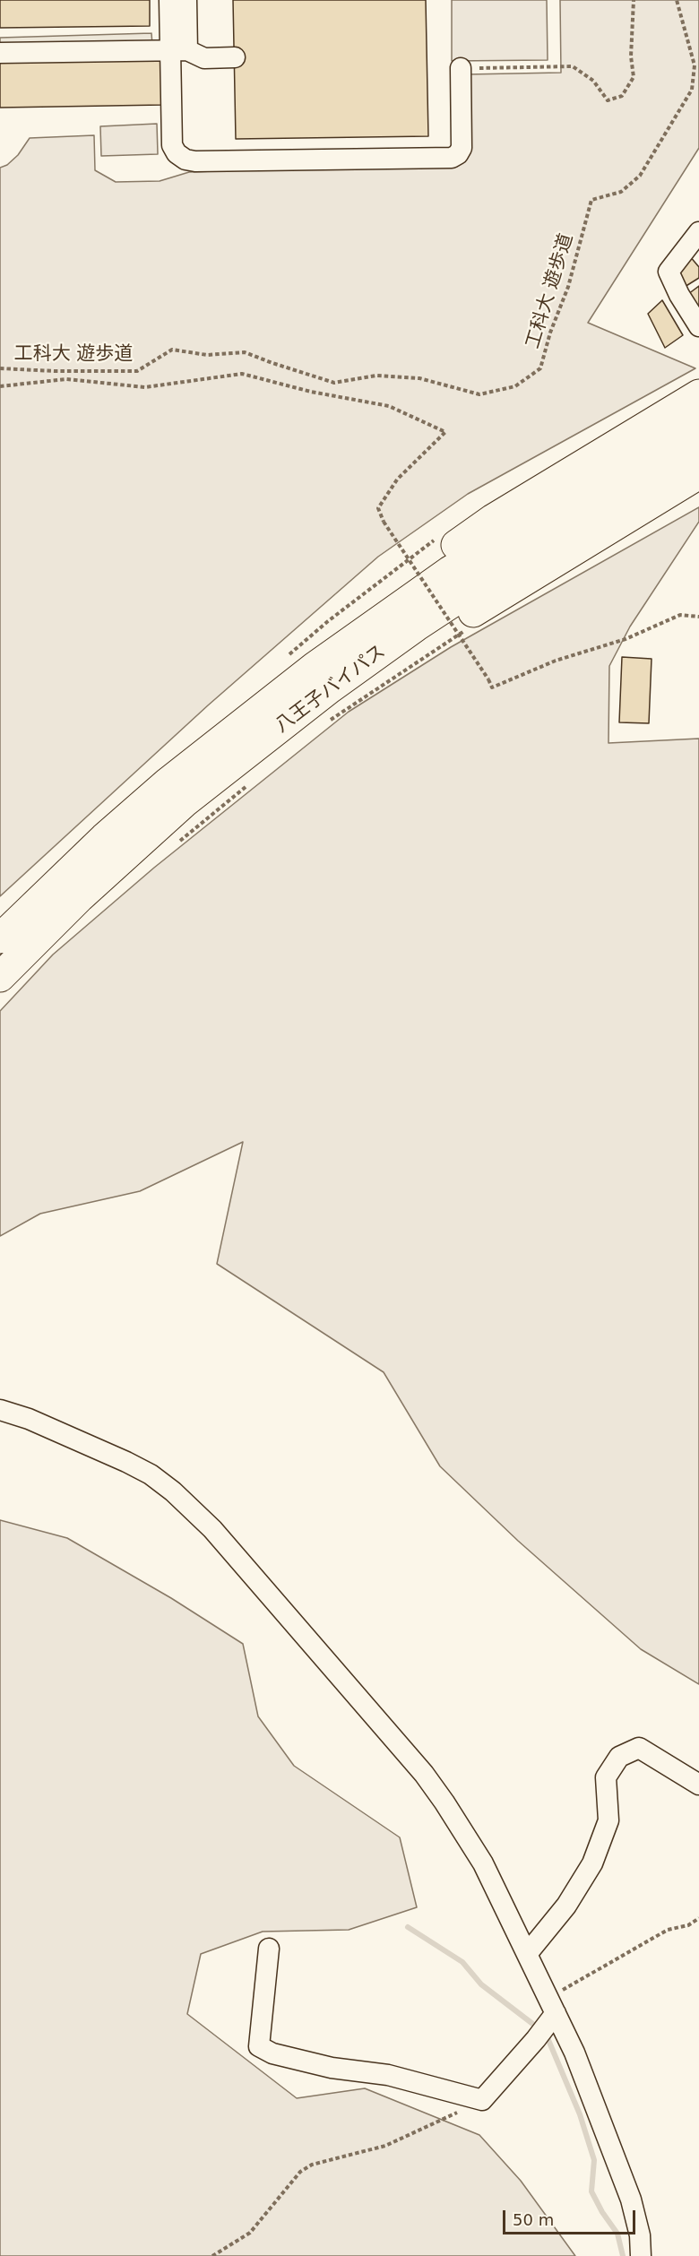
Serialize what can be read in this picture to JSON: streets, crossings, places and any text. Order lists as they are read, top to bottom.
{
  "streets": {
    "highway": ["八王子バイパス"],
    "path": ["工科大 遊歩道"]
  },
  "scale_bar": "50 m"
}
